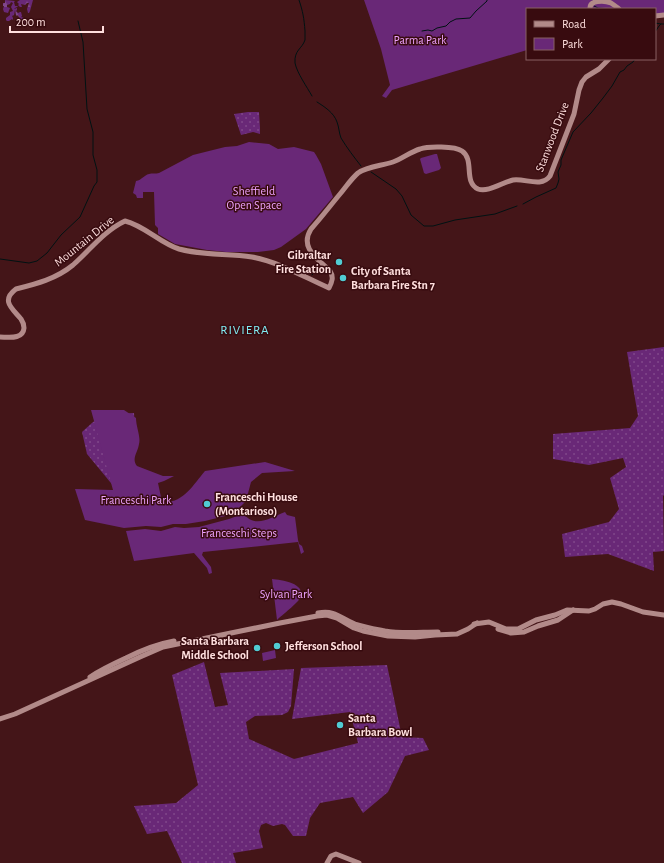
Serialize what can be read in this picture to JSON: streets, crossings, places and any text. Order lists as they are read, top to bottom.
{
  "streets": {
    "main road": ["Stanwood Drive", "Mountain Drive"]
  },
  "crossings": [
    ["Stanwood Drive", "Mountain Drive"]
  ],
  "districts": ["RIVIERA"],
  "parks": [
    "Parma Park",
    "Sheffield Open Space",
    "Franceschi Park",
    "Franceschi Steps",
    "Sylvan Park"
  ],
  "places": [
    "Gibraltar Fire Station",
    "City of Santa Barbara Fire Stn 7",
    "Franceschi House (Montarioso)",
    "Jefferson School",
    "Santa Barbara Middle School",
    "Santa Barbara Bowl"
  ],
  "legend": ["Road", "Park"],
  "scale_bar": "200 m"
}
